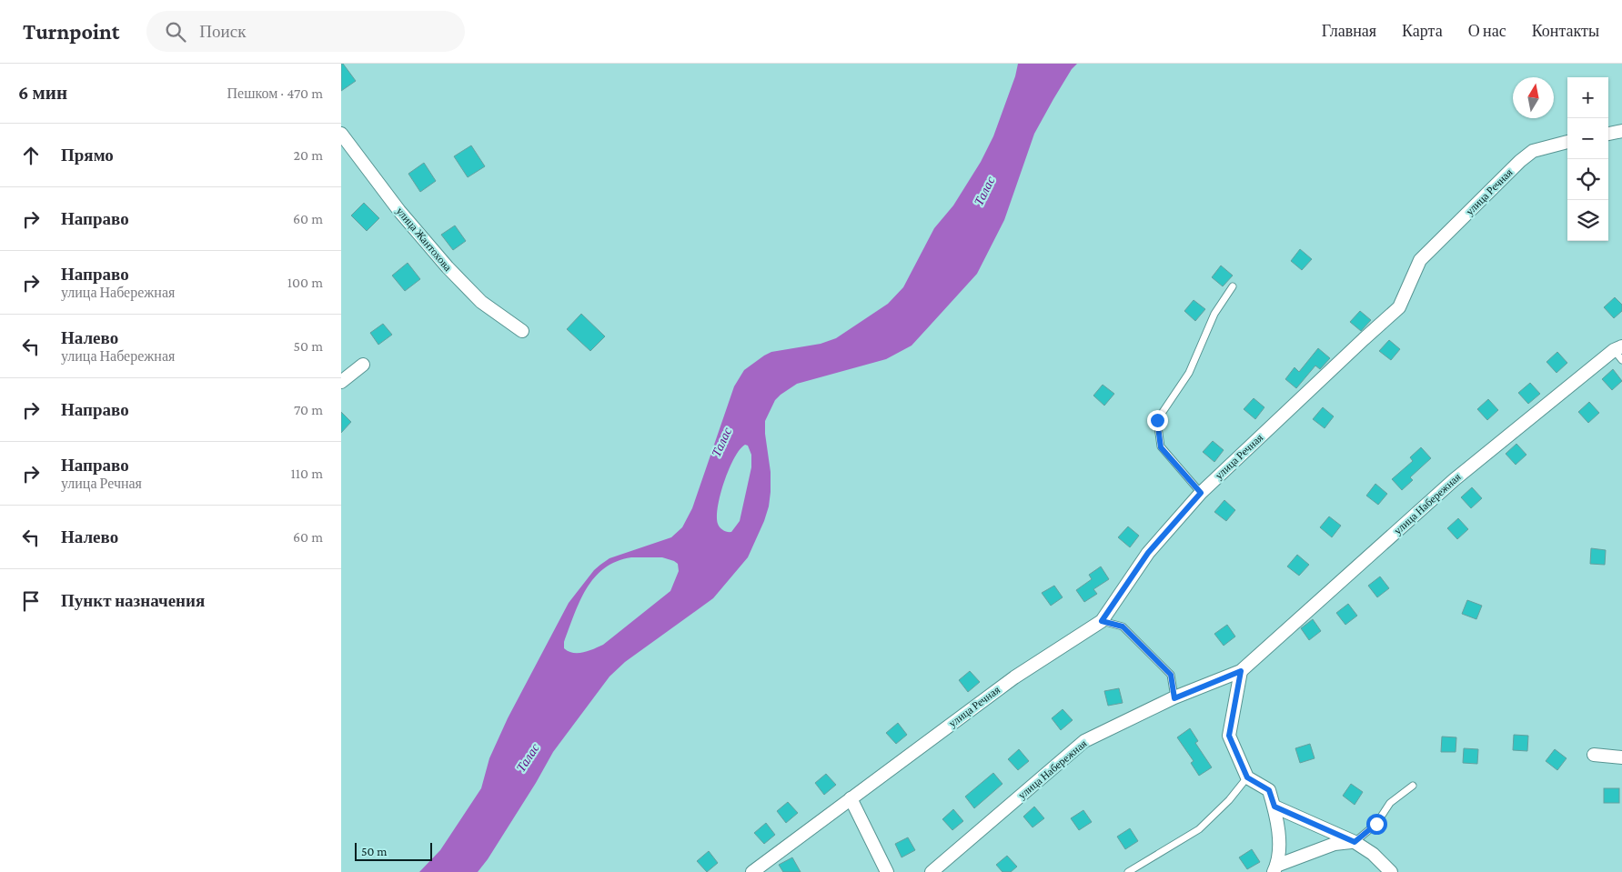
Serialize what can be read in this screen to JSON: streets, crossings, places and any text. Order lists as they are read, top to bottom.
{
  "streets": {
    "street": ["улица Речная", "улица Жантохова", "улица Набережная"]
  },
  "water": ["Талас"],
  "scale_bar": "50 m",
  "north": "top",
  "page": {
    "header": "Turnpoint",
    "search": "Поиск",
    "nav": [
      "Главная",
      "Карта",
      "О нас",
      "Контакты"
    ],
    "heading": ["6 мин", "Пешком · 470 m"],
    "map_buttons": ["+", "−"],
    "list": [
      ["Прямо", "20 m"],
      ["Направо", "60 m"],
      ["Направо", "улица Набережная", "100 m"],
      ["Налево", "улица Набережная", "50 m"],
      ["Направо", "70 m"],
      ["Направо", "улица Речная", "110 m"],
      ["Налево", "60 m"],
      "Пункт назначения"
    ],
    "scale": "50 m"
  }
}
